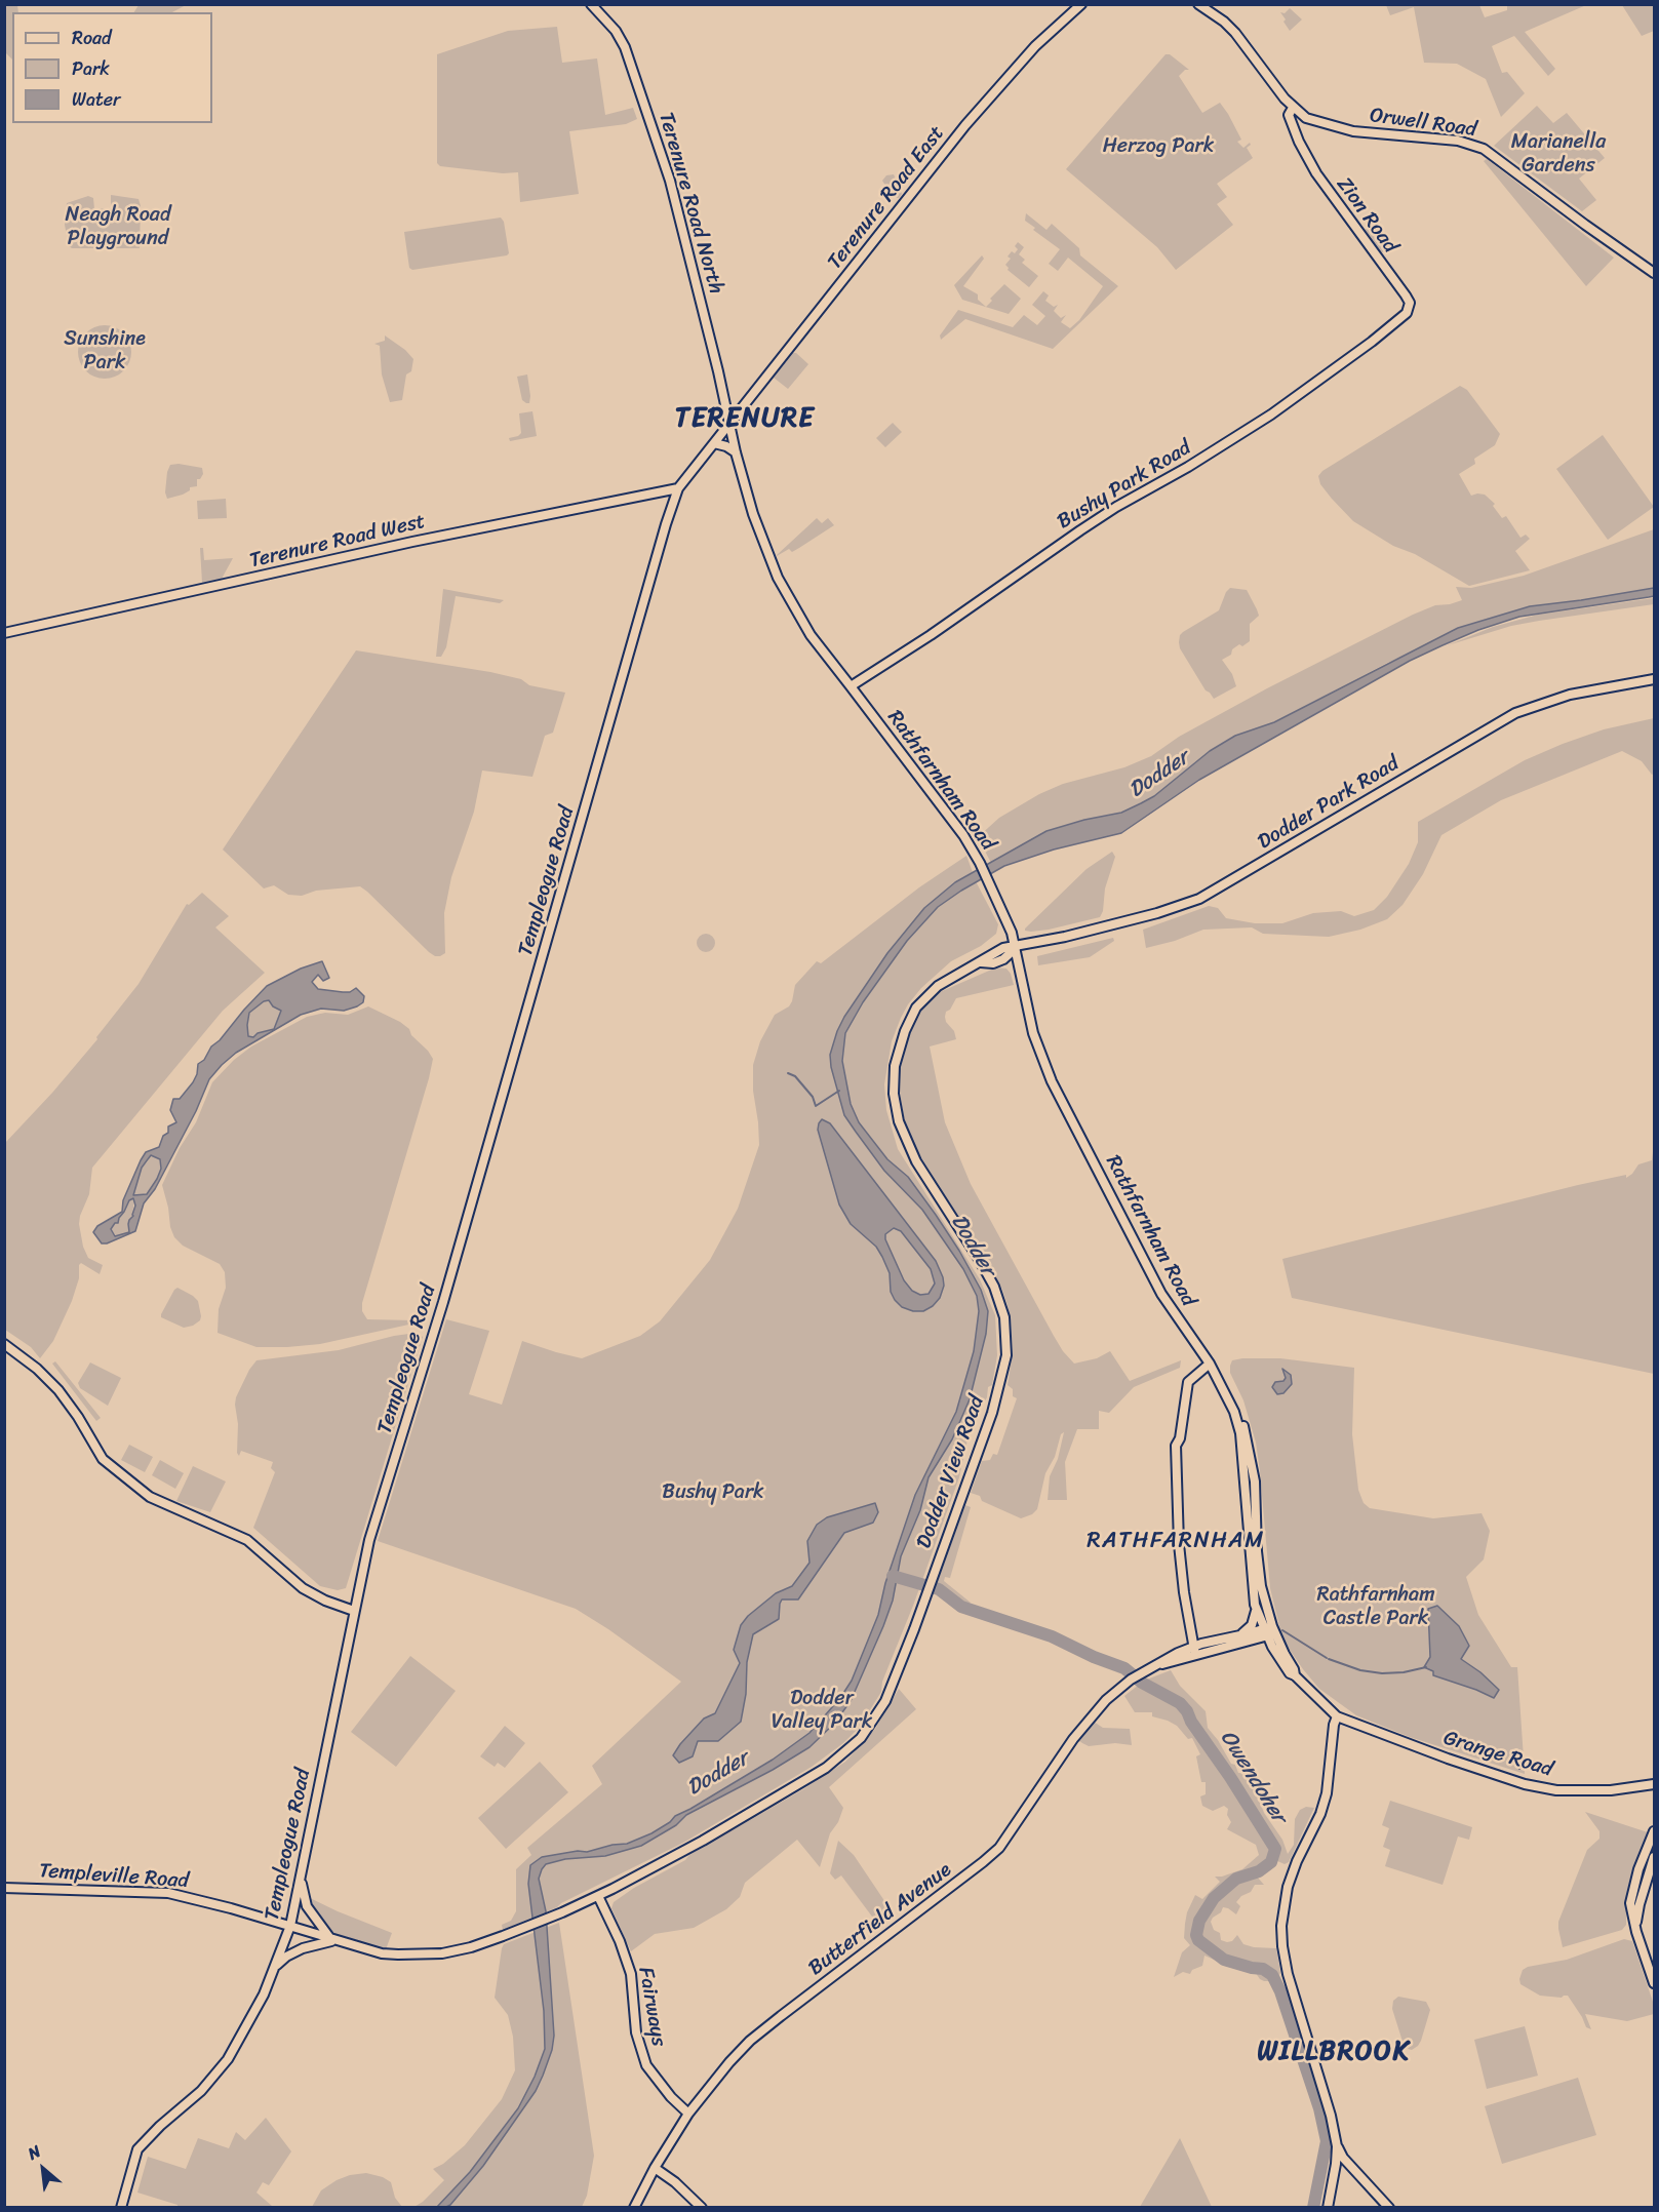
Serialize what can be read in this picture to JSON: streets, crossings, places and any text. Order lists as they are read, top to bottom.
{
  "streets": {
    "main road": [
      "Orwell Road",
      "Terenure Road East",
      "Terenure Road North",
      "Zion Road",
      "Bushy Park Road",
      "Terenure Road West",
      "Rathfarnham Road",
      "Dodder Park Road",
      "Templeogue Road",
      "Dodder View Road",
      "Grange Road",
      "Templeville Road",
      "Butterfield Avenue",
      "Fairways"
    ]
  },
  "crossings": [
    ["Orwell Road", "Zion Road"],
    ["Terenure Road East", "Terenure Road North"],
    ["Terenure Road East", "Terenure Road West"],
    ["Terenure Road East", "Rathfarnham Road"],
    ["Terenure Road East", "Templeogue Road"],
    ["Terenure Road North", "Rathfarnham Road"],
    ["Zion Road", "Bushy Park Road"],
    ["Bushy Park Road", "Rathfarnham Road"],
    ["Terenure Road West", "Templeogue Road"],
    ["Rathfarnham Road", "Dodder Park Road"],
    ["Rathfarnham Road", "Dodder View Road"],
    ["Rathfarnham Road", "Grange Road"],
    ["Rathfarnham Road", "Butterfield Avenue"],
    ["Dodder Park Road", "Dodder View Road"],
    ["Templeogue Road", "Templeville Road"],
    ["Dodder View Road", "Templeville Road"],
    ["Dodder View Road", "Fairways"],
    ["Butterfield Avenue", "Fairways"]
  ],
  "districts": ["TERENURE", "RATHFARNHAM", "WILLBROOK"],
  "water": ["Dodder", "Owendoher"],
  "parks": [
    "Marianella Gardens",
    "Herzog Park",
    "Neagh Road Playground",
    "Sunshine Park",
    "Bushy Park",
    "Rathfarnham Castle Park",
    "Dodder Valley Park"
  ],
  "legend": ["Road", "Park", "Water"],
  "north": "top left"
}
